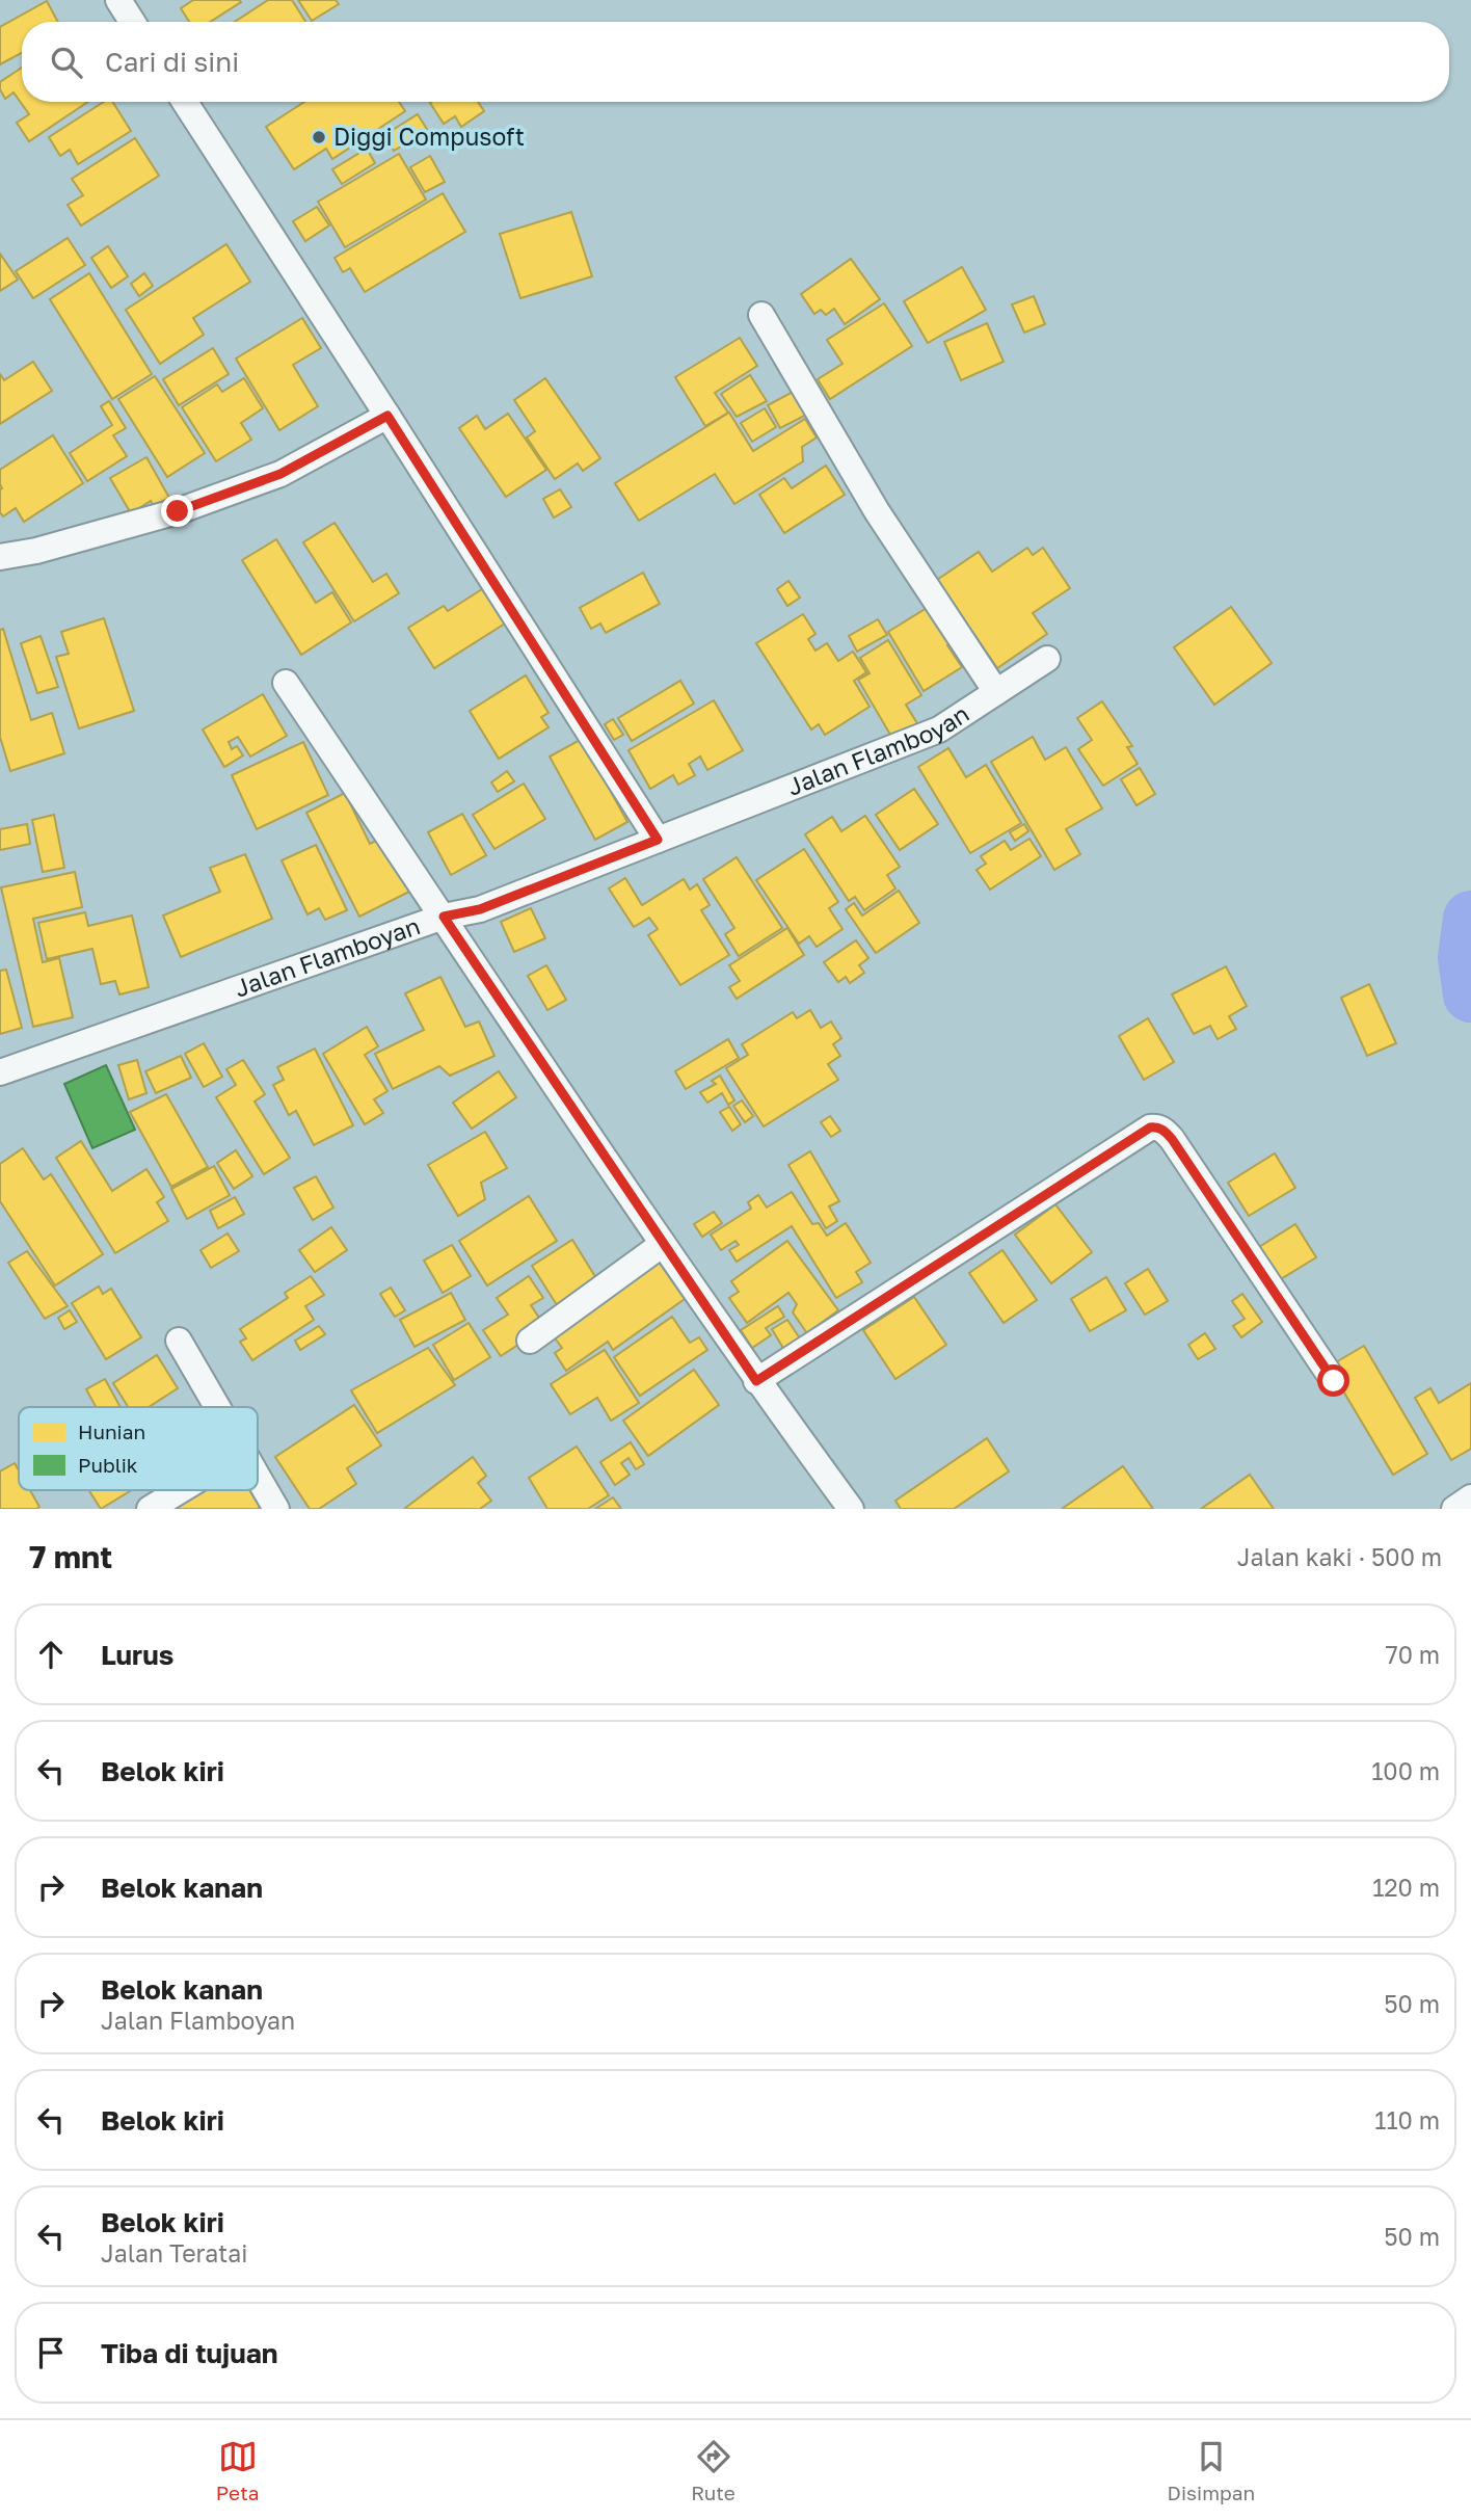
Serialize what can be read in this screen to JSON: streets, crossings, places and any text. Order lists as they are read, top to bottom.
{
  "streets": {
    "street": ["Jalan Flamboyan"]
  },
  "places": ["Diggi Compusoft"],
  "legend": ["Hunian", "Publik"],
  "page": {
    "search": "Cari di sini",
    "heading": ["7 mnt", "Jalan kaki · 500 m"],
    "list": [
      ["Lurus", "70 m"],
      ["Belok kiri", "100 m"],
      ["Belok kanan", "120 m"],
      ["Belok kanan", "Jalan Flamboyan", "50 m"],
      ["Belok kiri", "110 m"],
      ["Belok kiri", "Jalan Teratai", "50 m"],
      "Tiba di tujuan"
    ],
    "nav": ["Peta", "Rute", "Disimpan"]
  }
}
